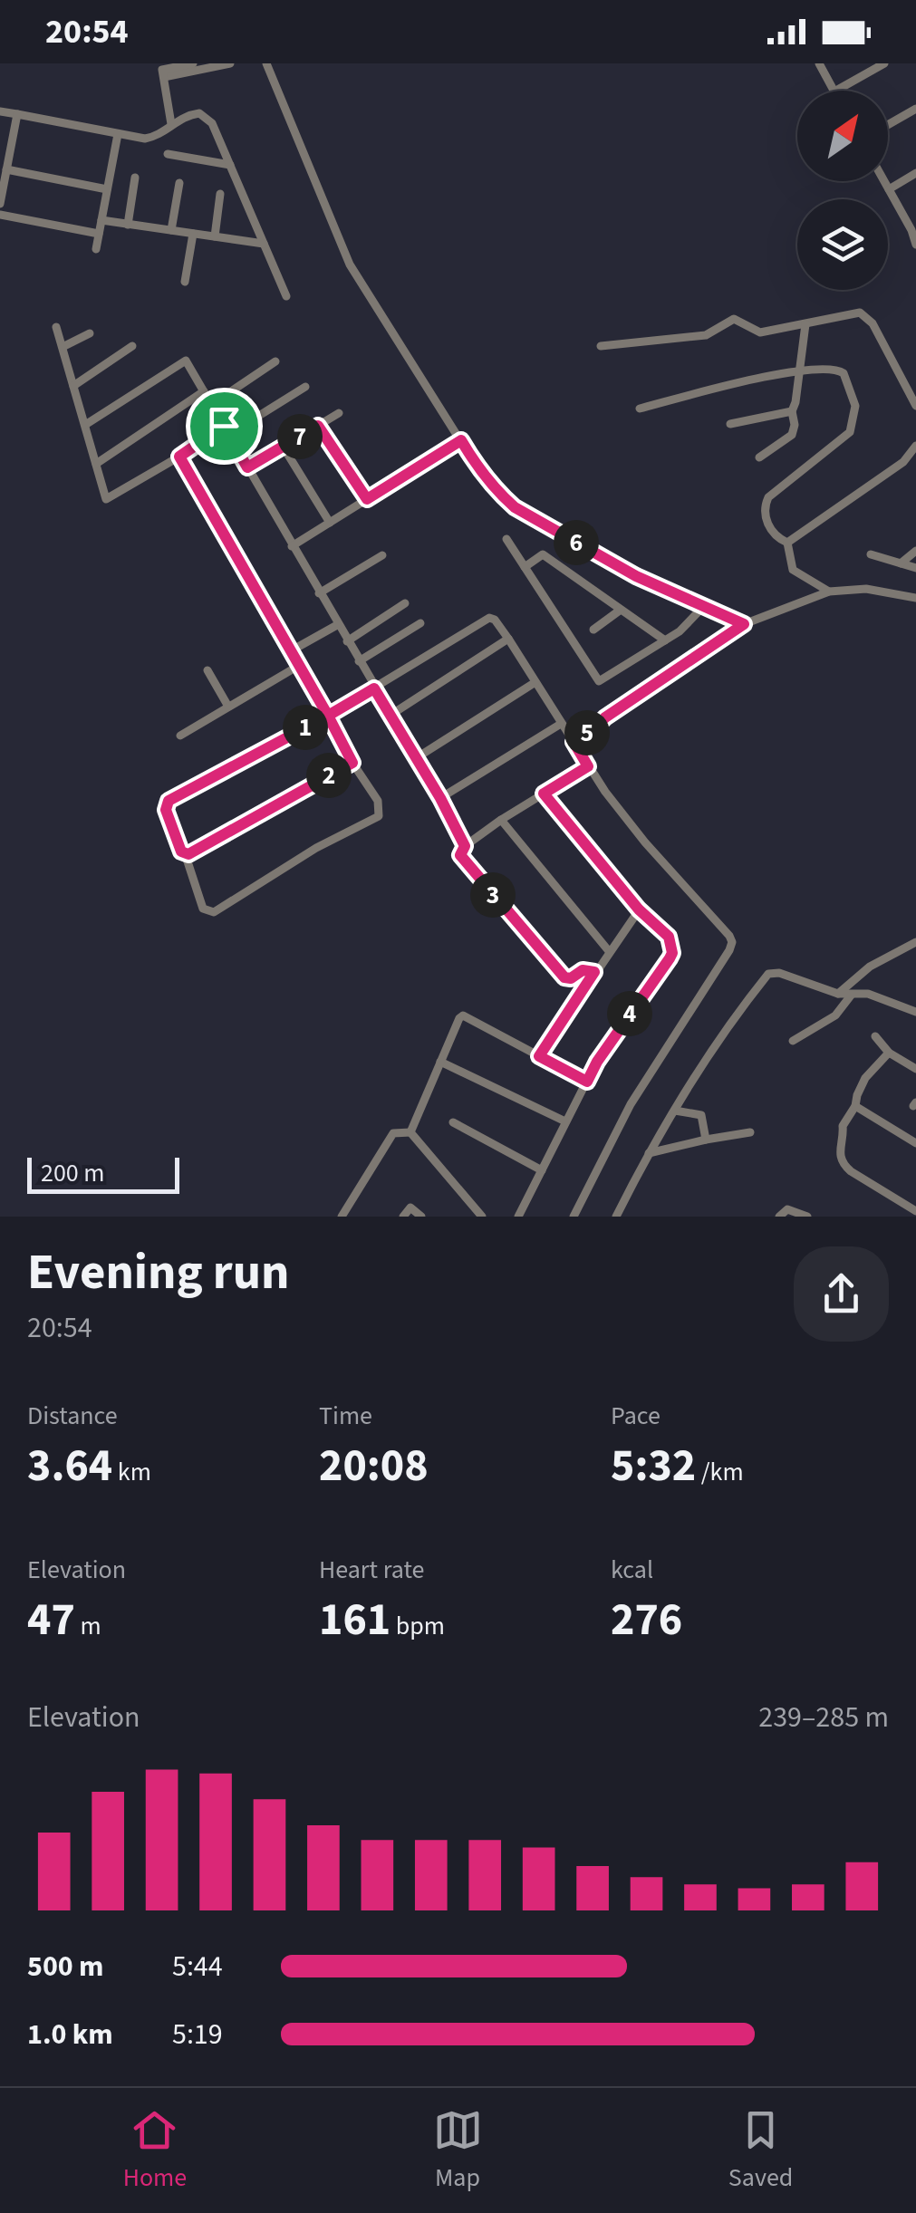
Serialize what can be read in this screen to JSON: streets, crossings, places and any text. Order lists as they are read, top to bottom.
{
  "scale_bar": "200 m",
  "north": "top right",
  "page": {
    "status": "20:54",
    "pins": [
      "7",
      "6",
      "1",
      "5",
      "2",
      "3",
      "4"
    ],
    "scale": "200 m",
    "heading": ["Evening run", "20:54"],
    "stats": [
      ["Distance", "3.64 km"],
      ["Time", "20:08"],
      ["Pace", "5:32 /km"],
      ["Elevation", "47 m"],
      ["Heart rate", "161 bpm"],
      ["kcal", "276"]
    ],
    "chart": ["Elevation", "239–285 m"],
    "list": [
      {
        "name": "500 m",
        "note": "5:44"
      },
      {
        "name": "1.0 km",
        "note": "5:19"
      }
    ],
    "tabs": ["Home", "Map", "Saved"]
  }
}
